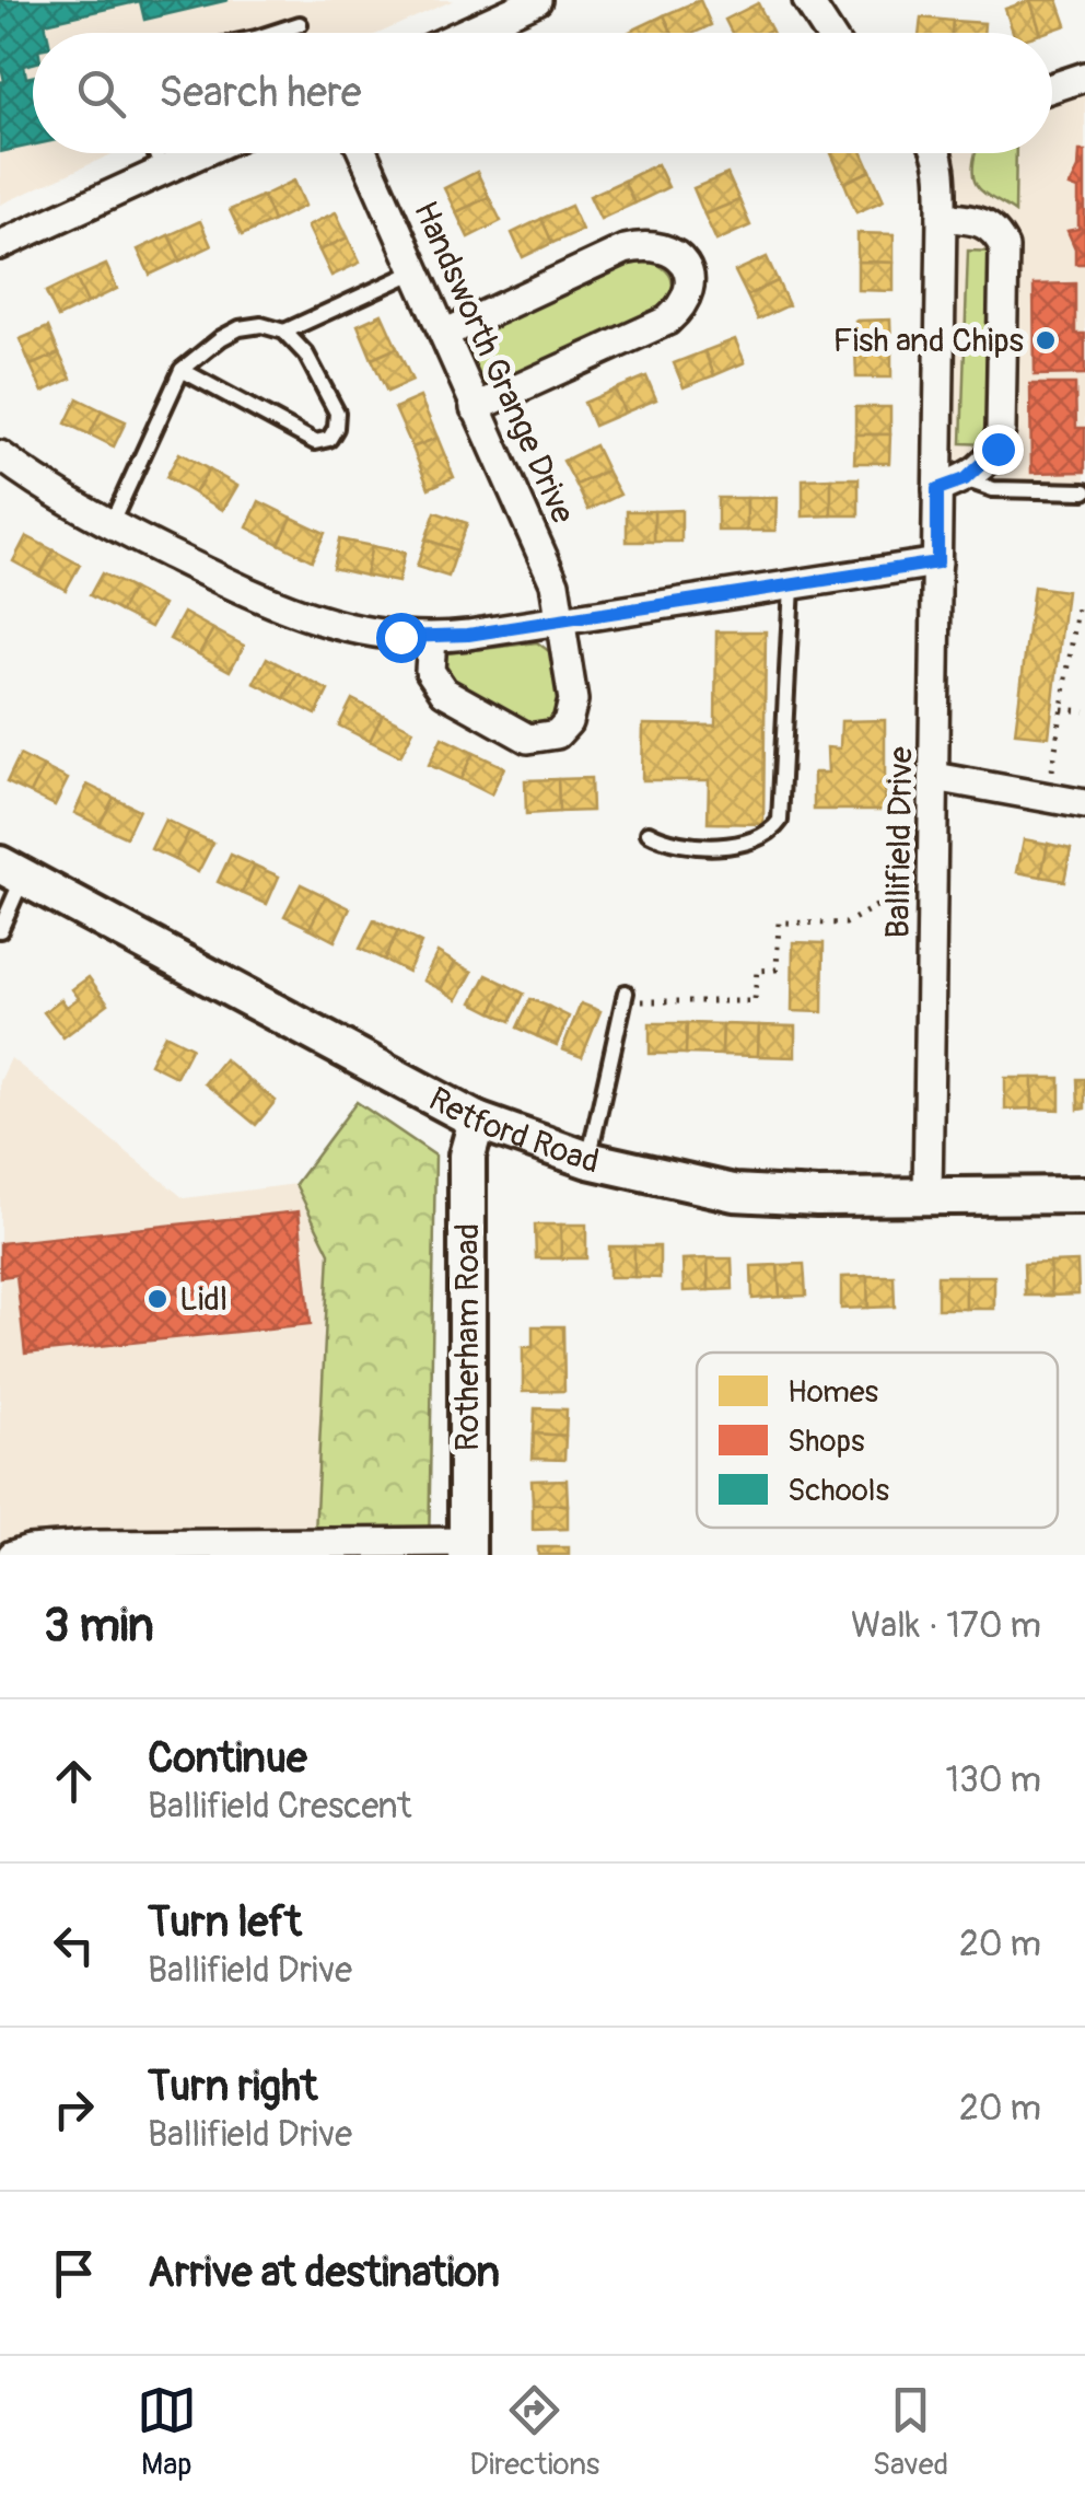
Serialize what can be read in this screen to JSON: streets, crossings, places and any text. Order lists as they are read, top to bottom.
{
  "streets": {
    "main road": ["Retford Road", "Rotherham Road"],
    "street": ["Handsworth Grange Drive", "Ballifield Drive"]
  },
  "crossings": [
    ["Ballifield Drive", "Retford Road"],
    ["Retford Road", "Rotherham Road"]
  ],
  "places": ["Fish and Chips", "Lidl"],
  "legend": ["Homes", "Shops", "Schools"],
  "page": {
    "search": "Search here",
    "heading": ["3 min", "Walk · 170 m"],
    "list": [
      ["Continue", "Ballifield Crescent", "130 m"],
      ["Turn left", "Ballifield Drive", "20 m"],
      ["Turn right", "Ballifield Drive", "20 m"],
      "Arrive at destination"
    ],
    "nav": ["Map", "Directions", "Saved"]
  }
}
